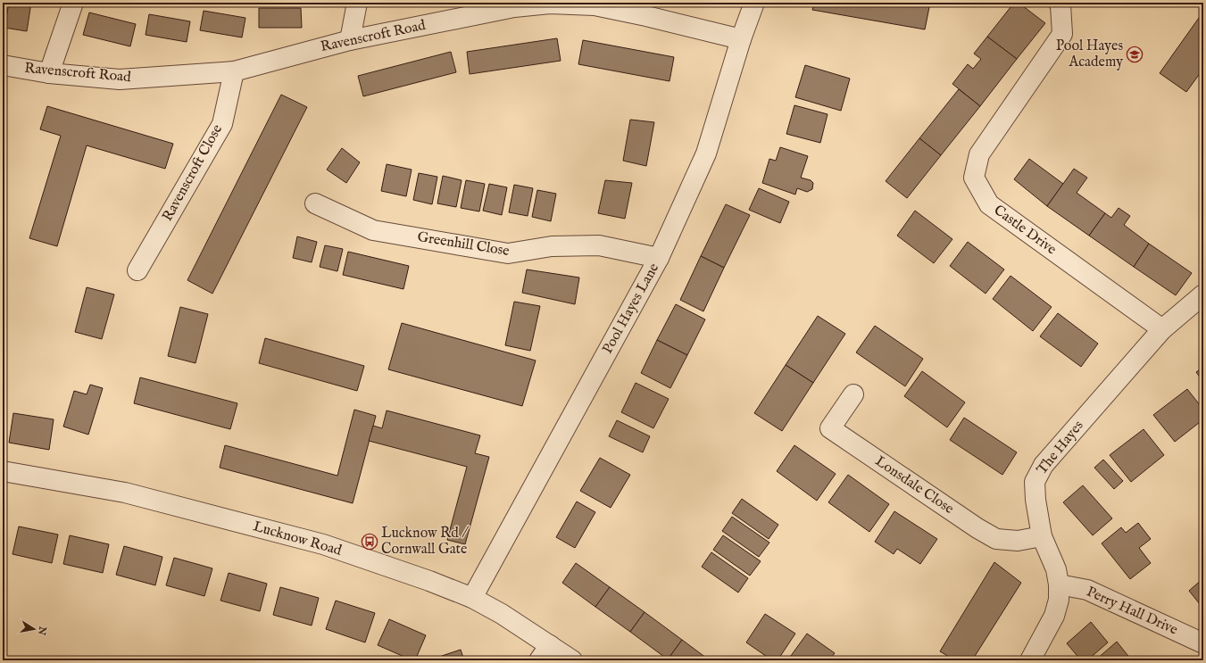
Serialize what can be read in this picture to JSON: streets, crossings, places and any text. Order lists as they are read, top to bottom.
{
  "streets": {
    "street": [
      "Ravenscroft Road",
      "Ravenscroft Close",
      "Castle Drive",
      "Greenhill Close",
      "Pool Hayes Lane",
      "The Hayes",
      "Lonsdale Close",
      "Lucknow Road",
      "Perry Hall Drive"
    ]
  },
  "crossings": [
    ["Ravenscroft Road", "Ravenscroft Close"],
    ["Ravenscroft Road", "Pool Hayes Lane"],
    ["Castle Drive", "The Hayes"],
    ["Greenhill Close", "Pool Hayes Lane"],
    ["Pool Hayes Lane", "Lucknow Road"],
    ["The Hayes", "Lonsdale Close"],
    ["The Hayes", "Perry Hall Drive"]
  ],
  "places": {
    "school or university": ["Pool Hayes Academy"],
    "bus stop": ["Lucknow Rd / Cornwall Gate"]
  },
  "north": "right"
}
